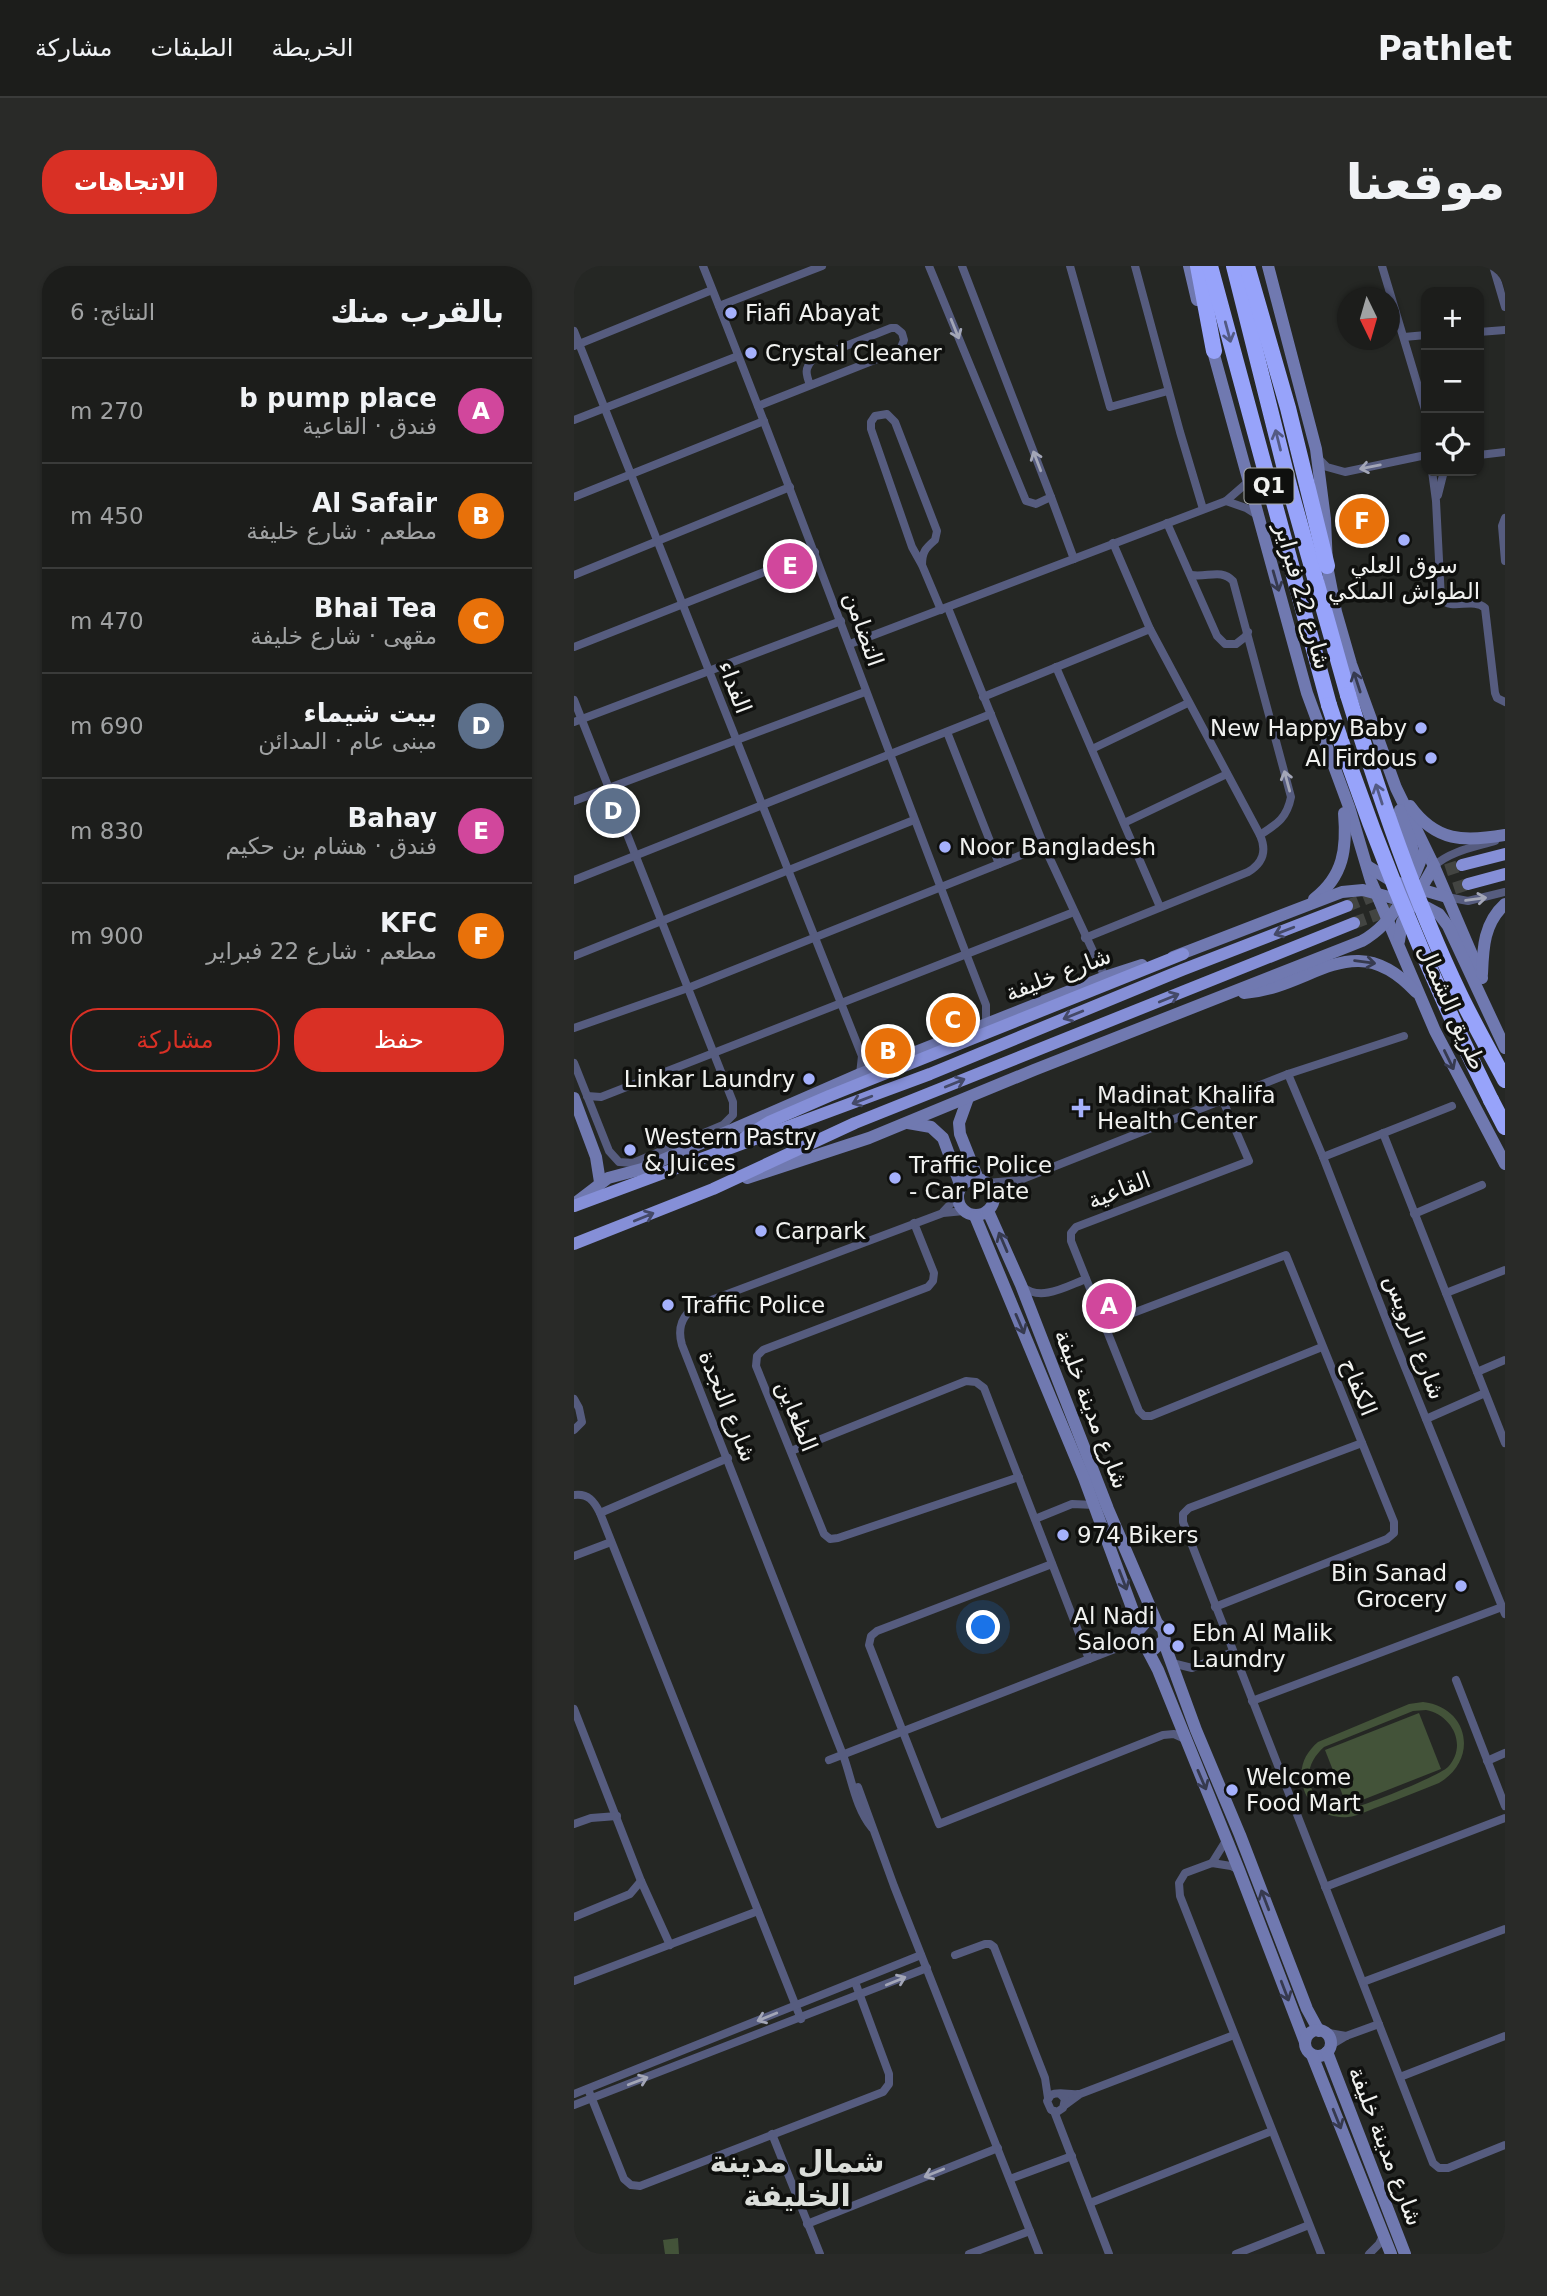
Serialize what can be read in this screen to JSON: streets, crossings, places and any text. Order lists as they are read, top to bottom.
{
  "streets": {
    "highway": ["Q1", "شارع 22 فبراير", "طريق الشمال"],
    "main road": ["شارع خليفة"],
    "street": [
      "التضامن",
      "الفداء",
      "القاعية",
      "شارع الرويس",
      "الكفاح",
      "شارع النجدة",
      "شارع مدينة خليفة",
      "الظعاين"
    ]
  },
  "crossings": [
    ["شارع 22 فبراير", "شارع خليفة"],
    ["شارع 22 فبراير", "طريق الشمال"],
    ["التضامن", "شارع خليفة"],
    ["الفداء", "شارع خليفة"],
    ["شارع خليفة", "طريق الشمال"],
    ["القاعية", "الكفاح"],
    ["شارع النجدة", "شارع مدينة خليفة"],
    ["شارع النجدة", "الظعاين"]
  ],
  "districts": ["شمال مدينة الخليفة"],
  "places": {
    "other": [
      "Fiafi Abayat",
      "Crystal Cleaner",
      "سوق العلي الطواش الملكي",
      "New Happy Baby",
      "Al Firdous",
      "Noor Bangladesh",
      "Linkar Laundry",
      "Western Pastry & Juices",
      "Traffic Police - Car Plate",
      "Carpark",
      "Traffic Police",
      "974 Bikers",
      "Bin Sanad Grocery",
      "Al Nadi Saloon",
      "Ebn Al Malik Laundry",
      "Welcome Food Mart"
    ],
    "health": ["Madinat Khalifa Health Center"]
  },
  "north": "bottom",
  "page": {
    "header": "Pathlet",
    "nav": ["الخريطة", "الطبقات", "مشاركة"],
    "buttons": [
      "الاتجاهات",
      ["حفظ", "مشاركة"]
    ],
    "title": "موقعنا",
    "heading": ["بالقرب منك", "النتائج: 6"],
    "map_buttons": ["+", "−"],
    "list": [
      {
        "mark": "A",
        "name": "b pump place",
        "note": "فندق · القاعية",
        "value": "270 m"
      },
      {
        "mark": "B",
        "name": "Al Safair",
        "note": "مطعم · شارع خليفة",
        "value": "450 m"
      },
      {
        "mark": "C",
        "name": "Bhai Tea",
        "note": "مقهى · شارع خليفة",
        "value": "470 m"
      },
      {
        "mark": "D",
        "name": "بيت شيماء",
        "note": "مبنى عام · المدائن",
        "value": "690 m"
      },
      {
        "mark": "E",
        "name": "Bahay",
        "note": "فندق · هشام بن حكيم",
        "value": "830 m"
      },
      {
        "mark": "F",
        "name": "KFC",
        "note": "مطعم · شارع 22 فبراير",
        "value": "900 m"
      }
    ],
    "pins": [
      "F",
      "E",
      "D",
      "C",
      "B",
      "A"
    ]
  }
}
